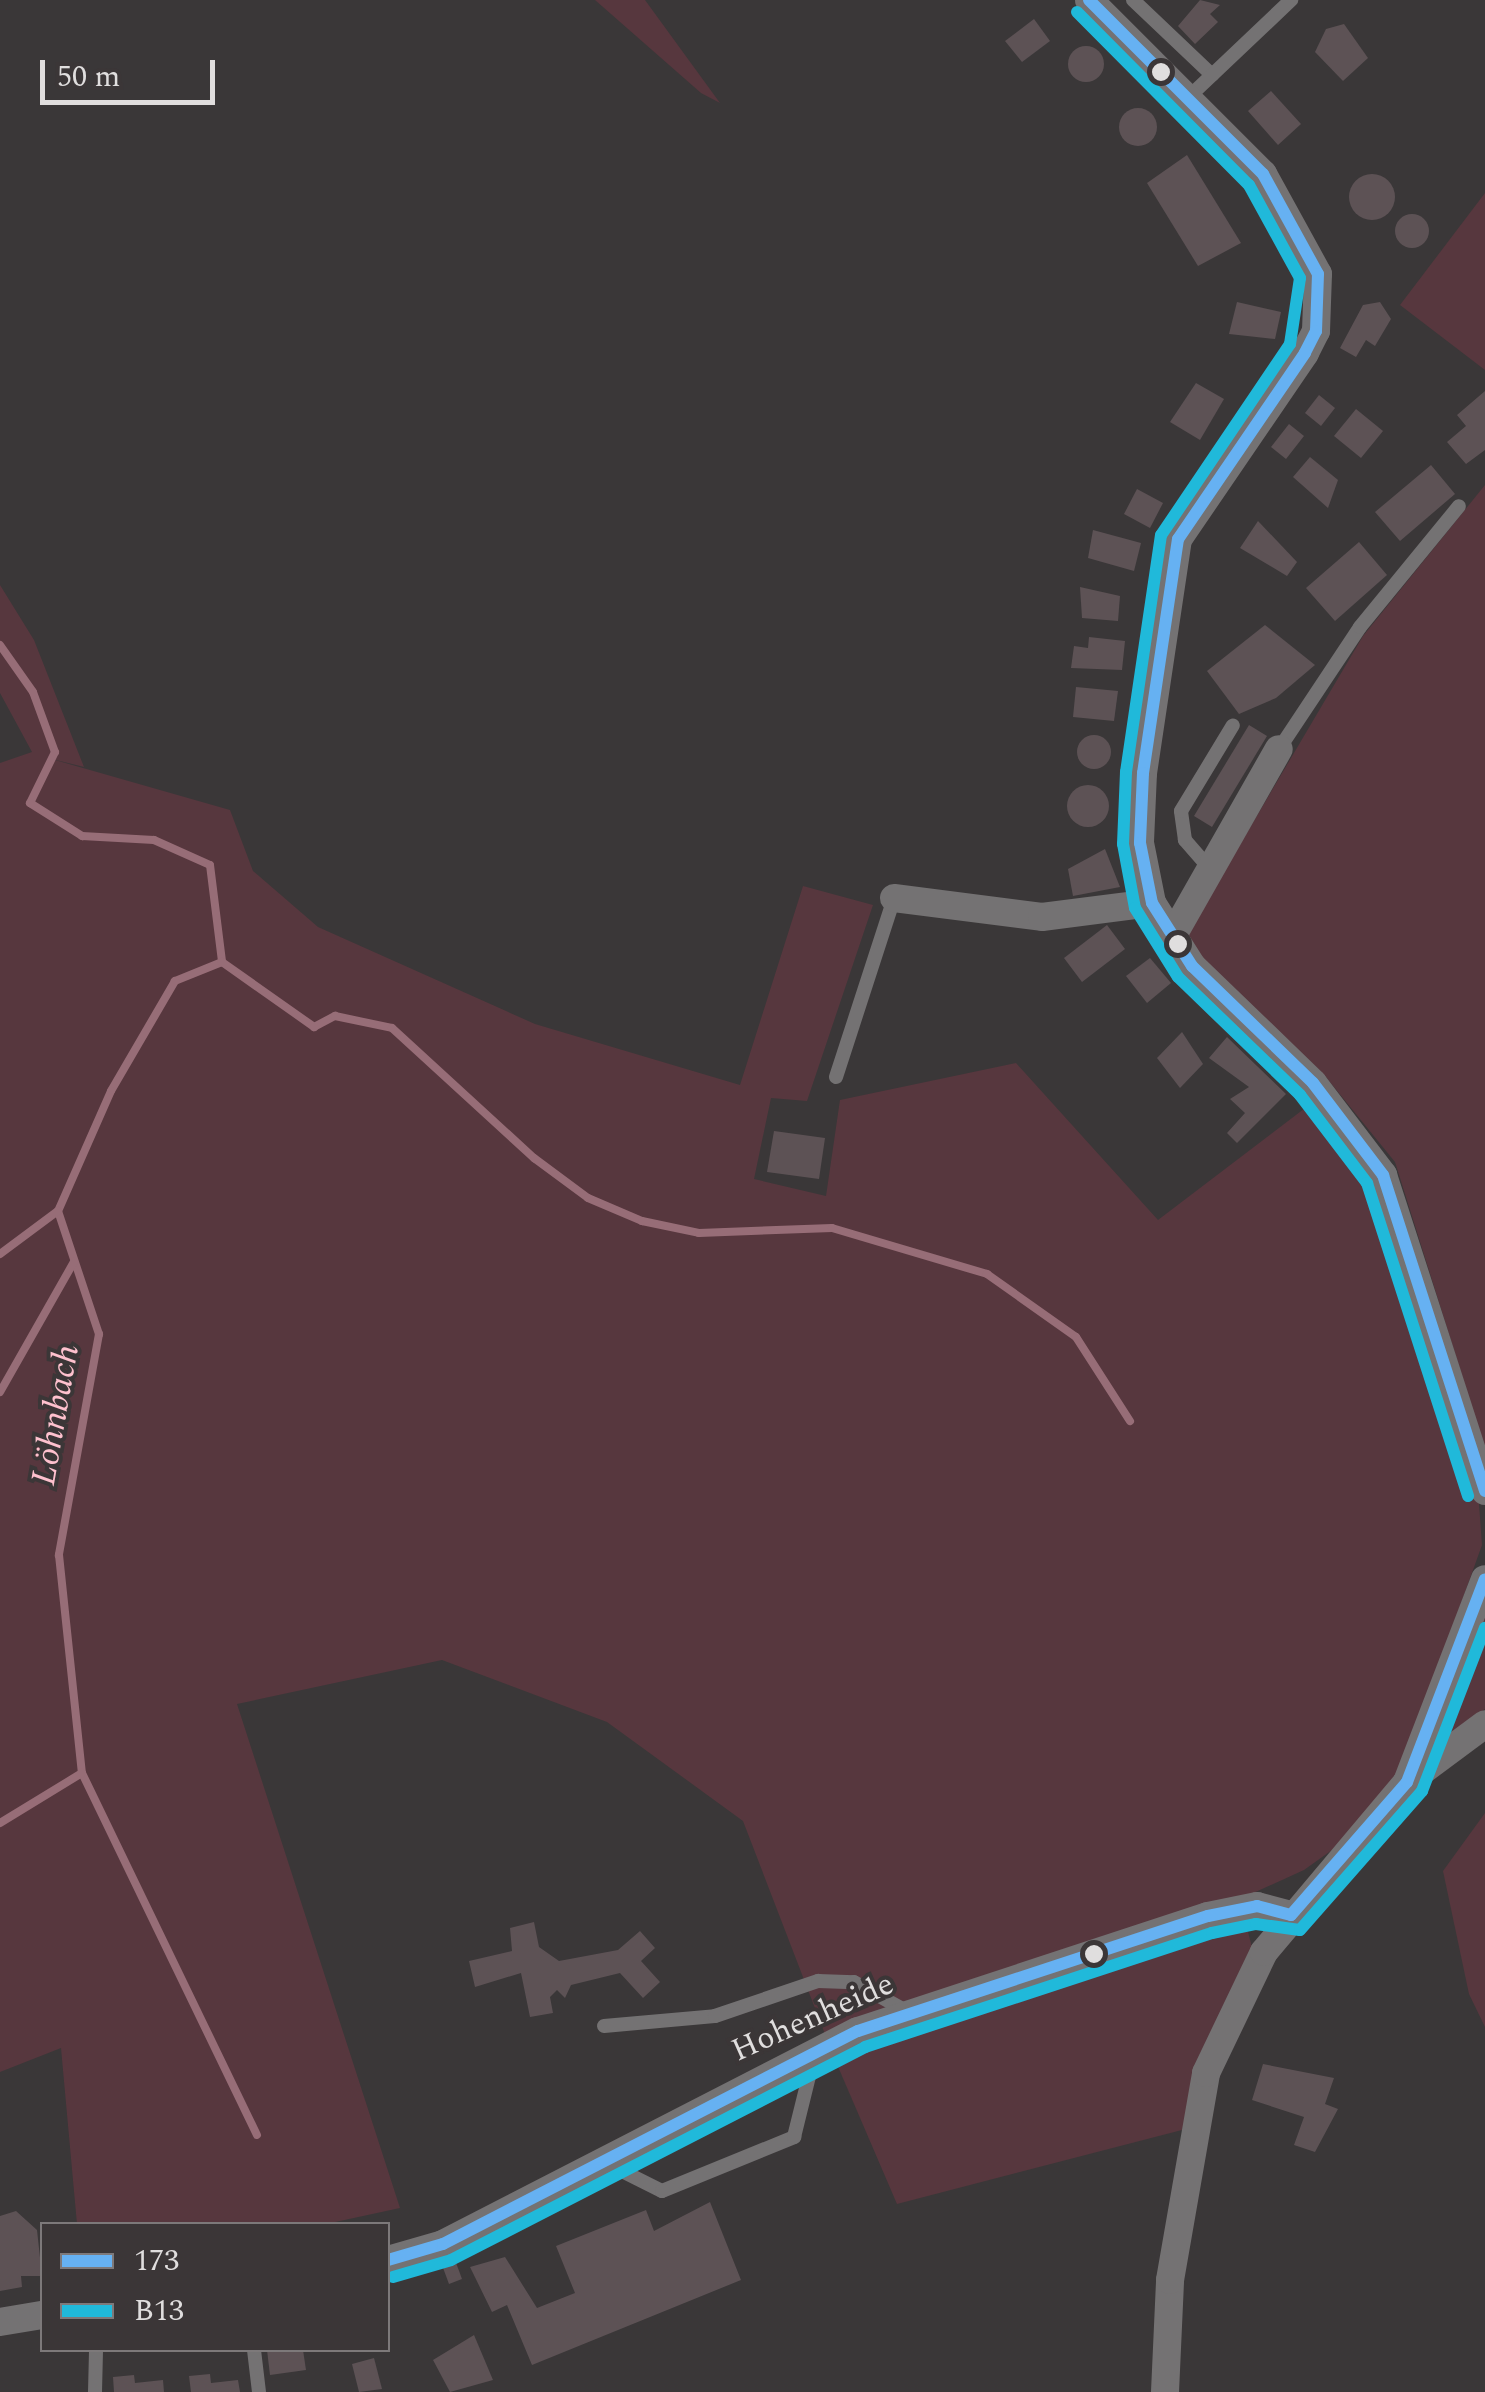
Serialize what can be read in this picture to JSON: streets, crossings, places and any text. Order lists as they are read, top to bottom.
{
  "streets": {
    "street": ["Hohenheide"]
  },
  "water": ["Löhnbach"],
  "lines": ["transit line 173", "transit line B13"],
  "legend": ["173", "B13"],
  "scale_bar": "50 m"
}
